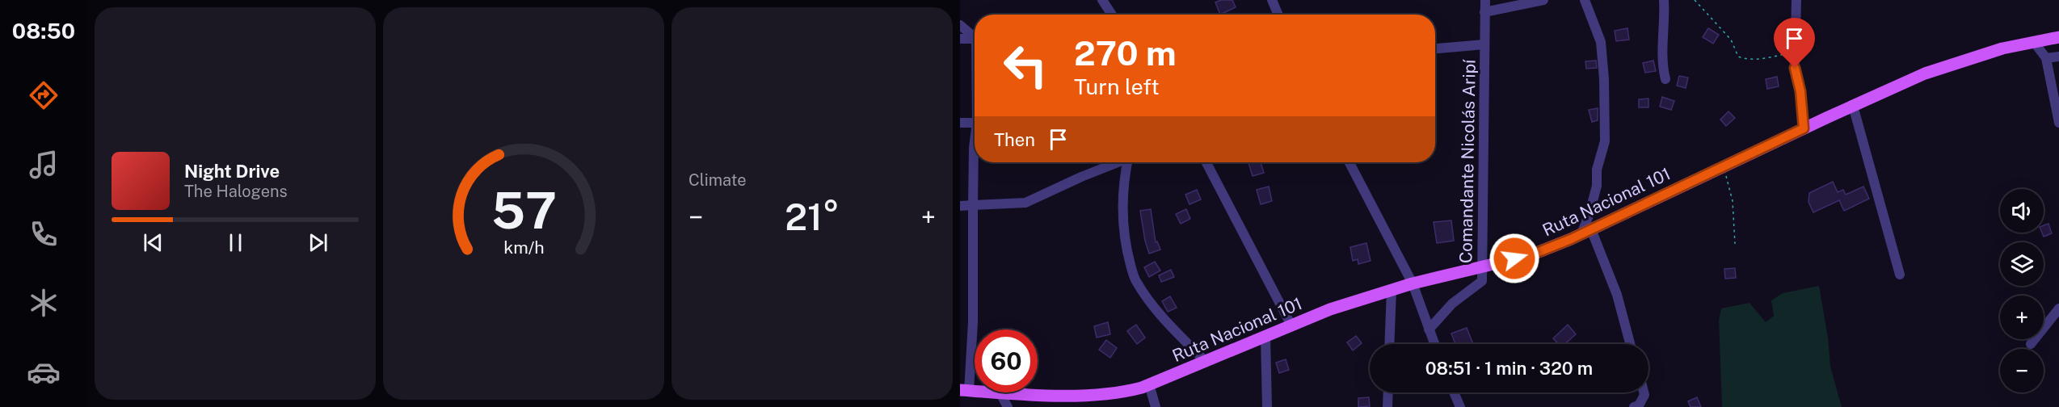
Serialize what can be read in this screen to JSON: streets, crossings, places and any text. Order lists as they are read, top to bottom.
{
  "streets": {
    "main road": ["Ruta Nacional 101"],
    "street": ["Comandante Nicolás Aripí"]
  },
  "crossings": [
    ["Comandante Nicolás Aripí", "Ruta Nacional 101"]
  ],
  "page": {
    "tabs": "08:50",
    "tile": "Climate",
    "turn": ["270 m", "Turn left"],
    "then": "Then",
    "song": ["Night Drive", "The Halogens"],
    "map_buttons": ["+", "−"],
    "heat": ["−", "21°", "+"],
    "limit": "60",
    "trip": "08:51 · 1 min · 320 m",
    "gauge": ["57", "km/h"]
  }
}
